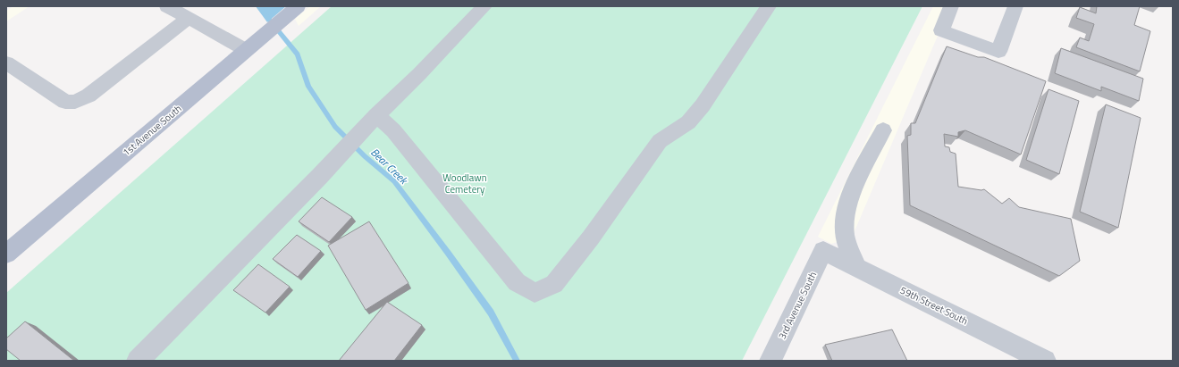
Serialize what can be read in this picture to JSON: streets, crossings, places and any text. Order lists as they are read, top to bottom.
{
  "streets": {
    "main road": ["1st Avenue South"],
    "street": ["3rd Avenue South", "59th Street South"]
  },
  "crossings": [
    ["3rd Avenue South", "59th Street South"]
  ],
  "water": ["Bear Creek"],
  "parks": ["Woodlawn Cemetery"]
}
